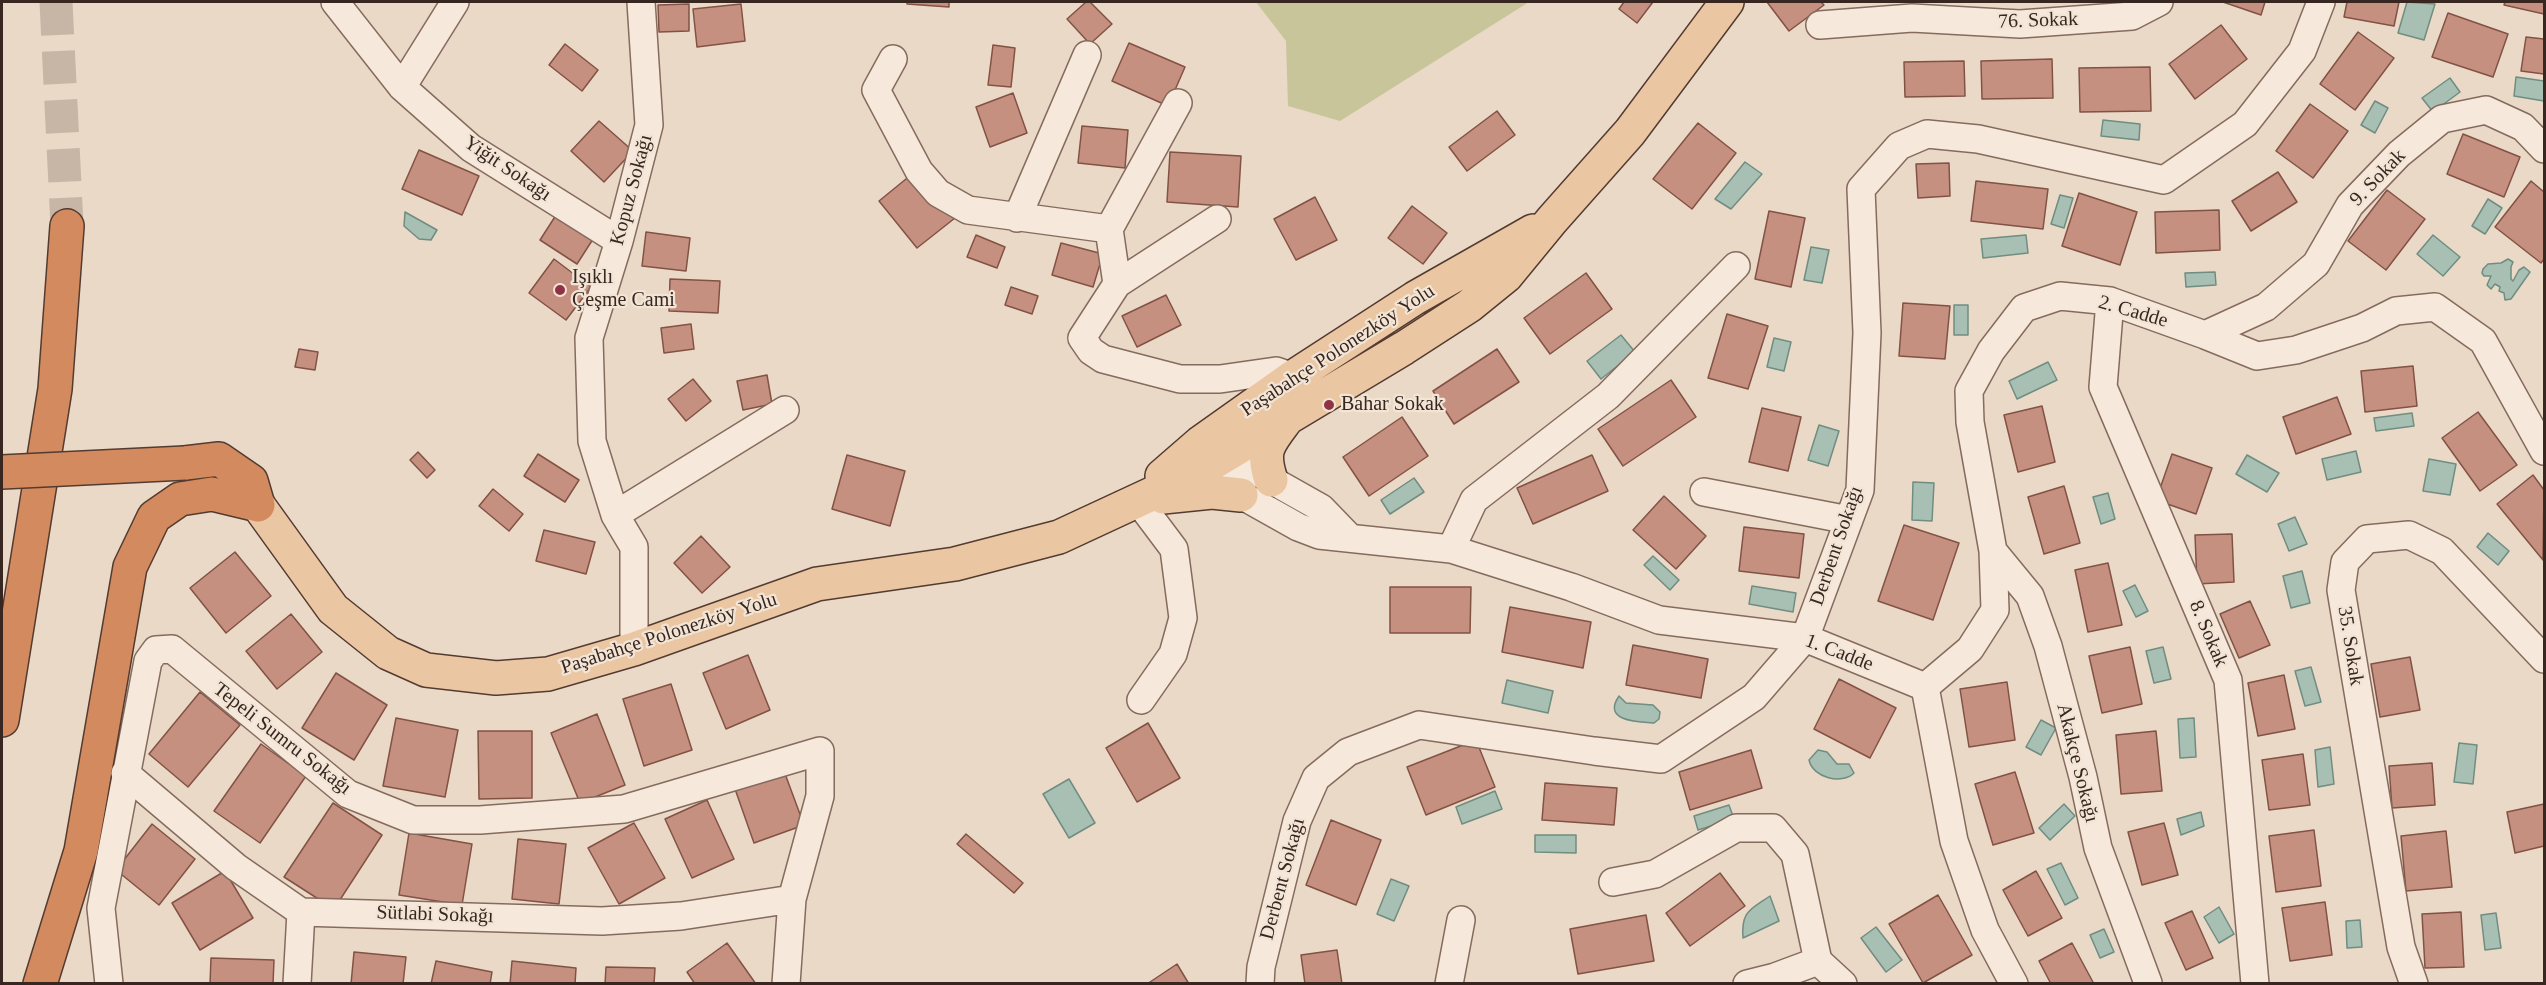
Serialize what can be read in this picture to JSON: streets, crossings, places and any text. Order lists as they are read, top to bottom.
{
  "streets": {
    "main road": ["Paşabahçe Polonezköy Yolu"],
    "street": [
      "76. Sokak",
      "Yiğit Sokağı",
      "9. Sokak",
      "Kopuz Sokağı",
      "2. Cadde",
      "Derbent Sokağı",
      "8. Sokak",
      "35. Sokak",
      "1. Cadde",
      "Tepeli Sumru Sokağı",
      "Akakçe Sokağı",
      "Sütlabi Sokağı"
    ]
  },
  "crossings": [
    ["Yiğit Sokağı", "Kopuz Sokağı"],
    ["9. Sokak", "2. Cadde"],
    ["Kopuz Sokağı", "Paşabahçe Polonezköy Yolu"],
    ["2. Cadde", "8. Sokak"],
    ["2. Cadde", "1. Cadde"],
    ["2. Cadde", "Akakçe Sokağı"],
    ["Paşabahçe Polonezköy Yolu", "1. Cadde"],
    ["Derbent Sokağı", "1. Cadde"],
    ["Tepeli Sumru Sokağı", "Sütlabi Sokağı"]
  ],
  "places": ["Işıklı Çeşme Cami", "Bahar Sokak"]
}
